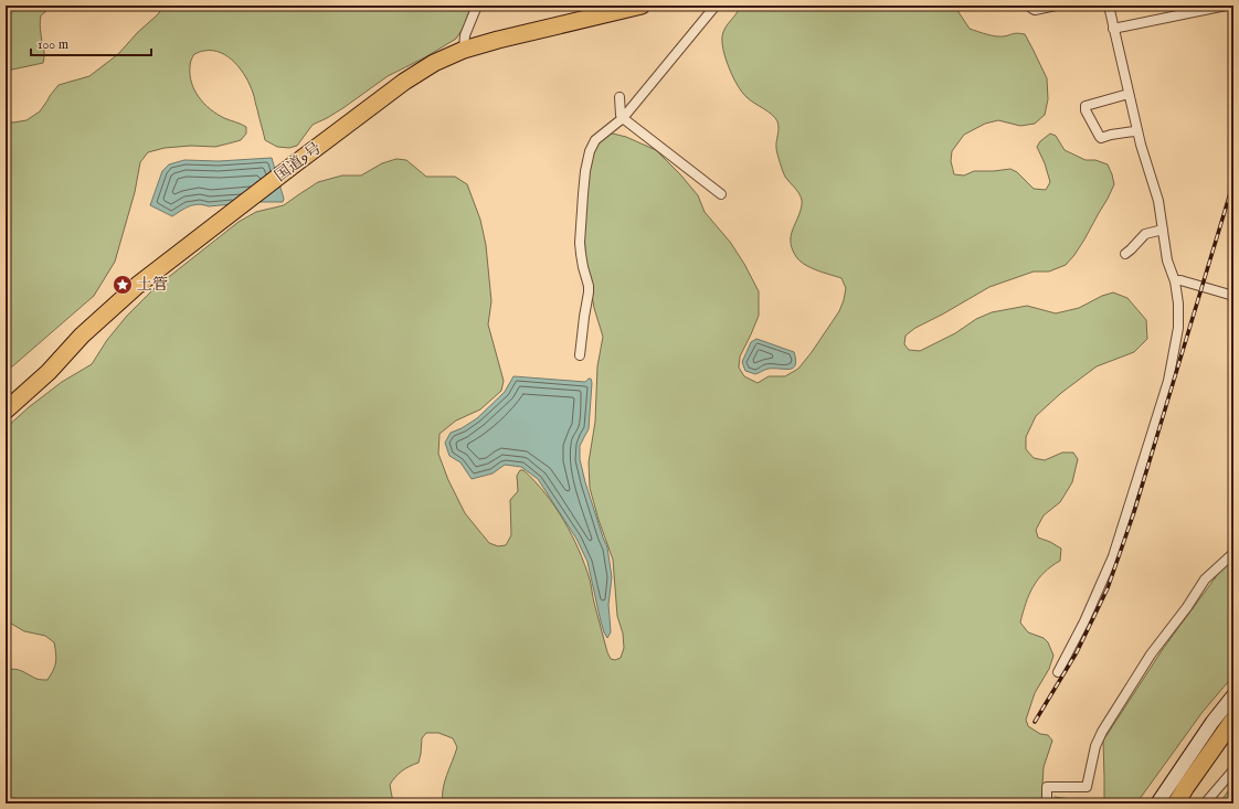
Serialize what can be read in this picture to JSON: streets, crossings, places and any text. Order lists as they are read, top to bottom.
{
  "streets": {
    "highway": ["国道9号"]
  },
  "places": {
    "place": ["土管"]
  },
  "scale_bar": "100 m"
}
